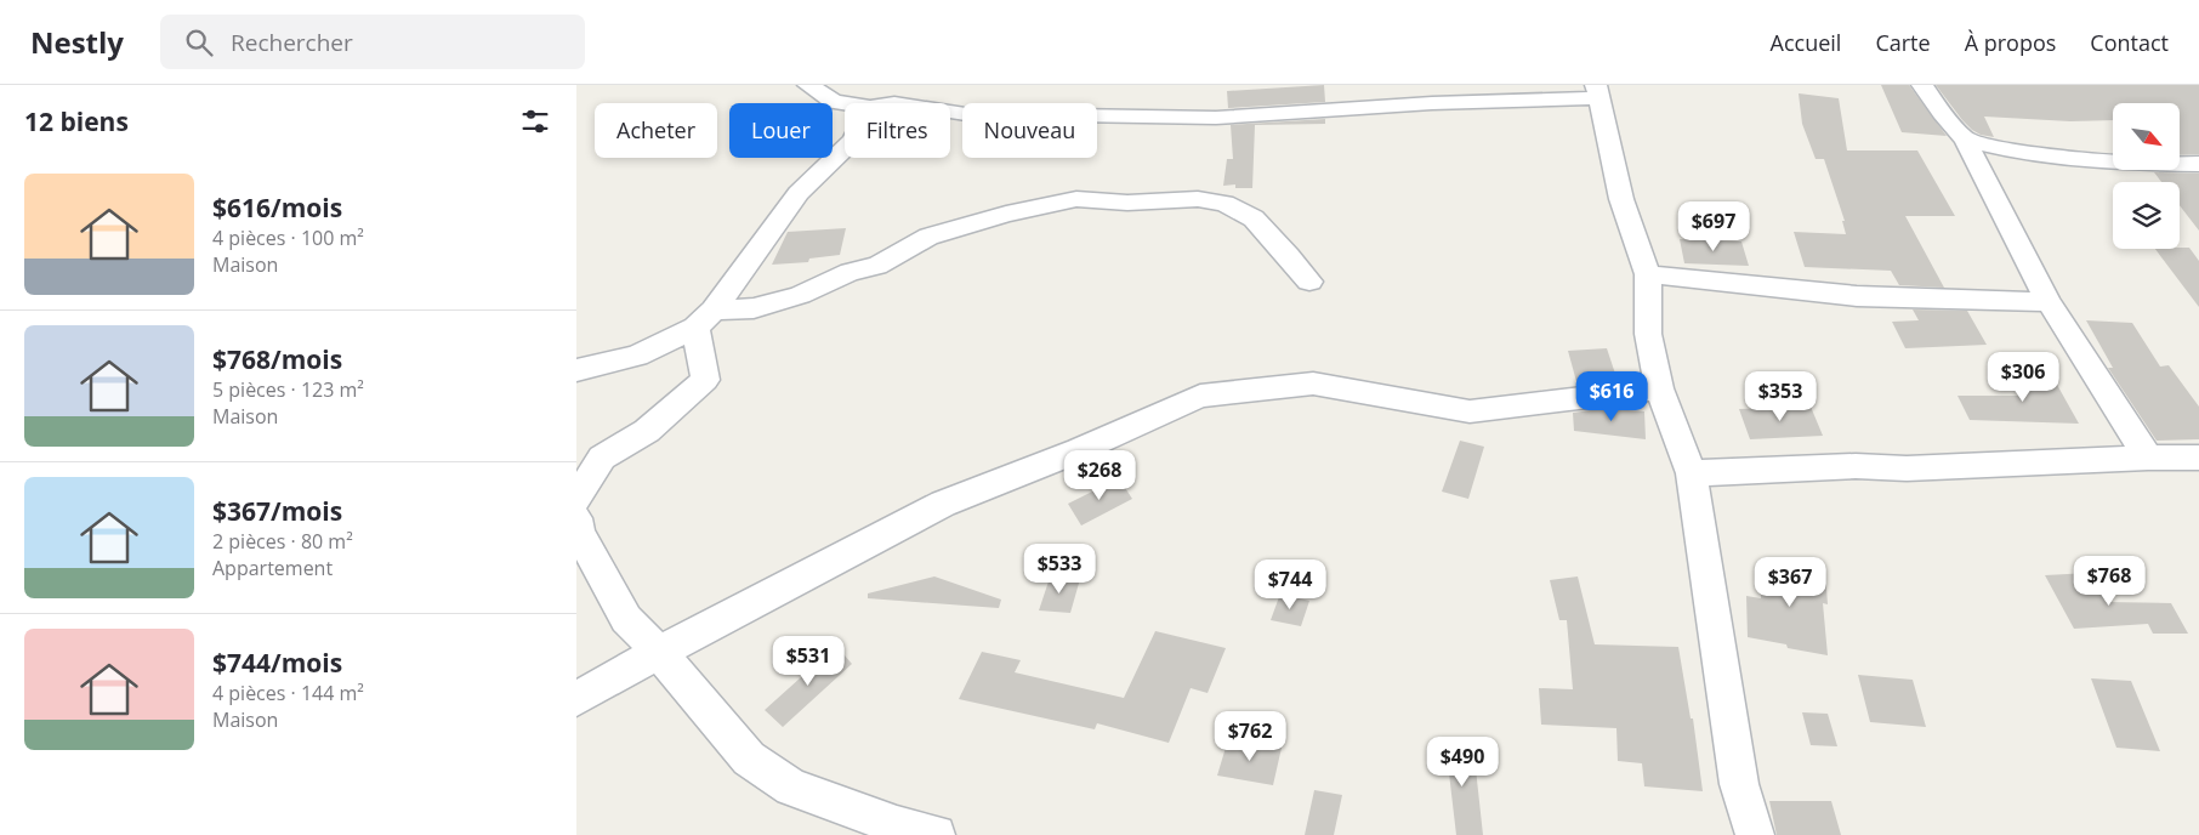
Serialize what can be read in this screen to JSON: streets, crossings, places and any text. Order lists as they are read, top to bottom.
{
  "north": "bottom right",
  "page": {
    "header": "Nestly",
    "search": "Rechercher",
    "nav": [
      "Accueil",
      "Carte",
      "À propos",
      "Contact"
    ],
    "heading": "12 biens",
    "chip": [
      "Acheter",
      "Louer",
      "Filtres",
      "Nouveau"
    ],
    "list": [
      {
        "name": "$616/mois",
        "note": "4 pièces · 100 m² · Maison"
      },
      {
        "name": "$768/mois",
        "note": "5 pièces · 123 m² · Maison"
      },
      {
        "name": "$367/mois",
        "note": "2 pièces · 80 m² · Appartement"
      },
      {
        "name": "$744/mois",
        "note": "4 pièces · 144 m² · Maison"
      }
    ],
    "price": [
      "$697",
      "$306",
      "$616",
      "$353",
      "$268",
      "$533",
      "$768",
      "$367",
      "$744",
      "$531",
      "$762",
      "$490"
    ]
  }
}
